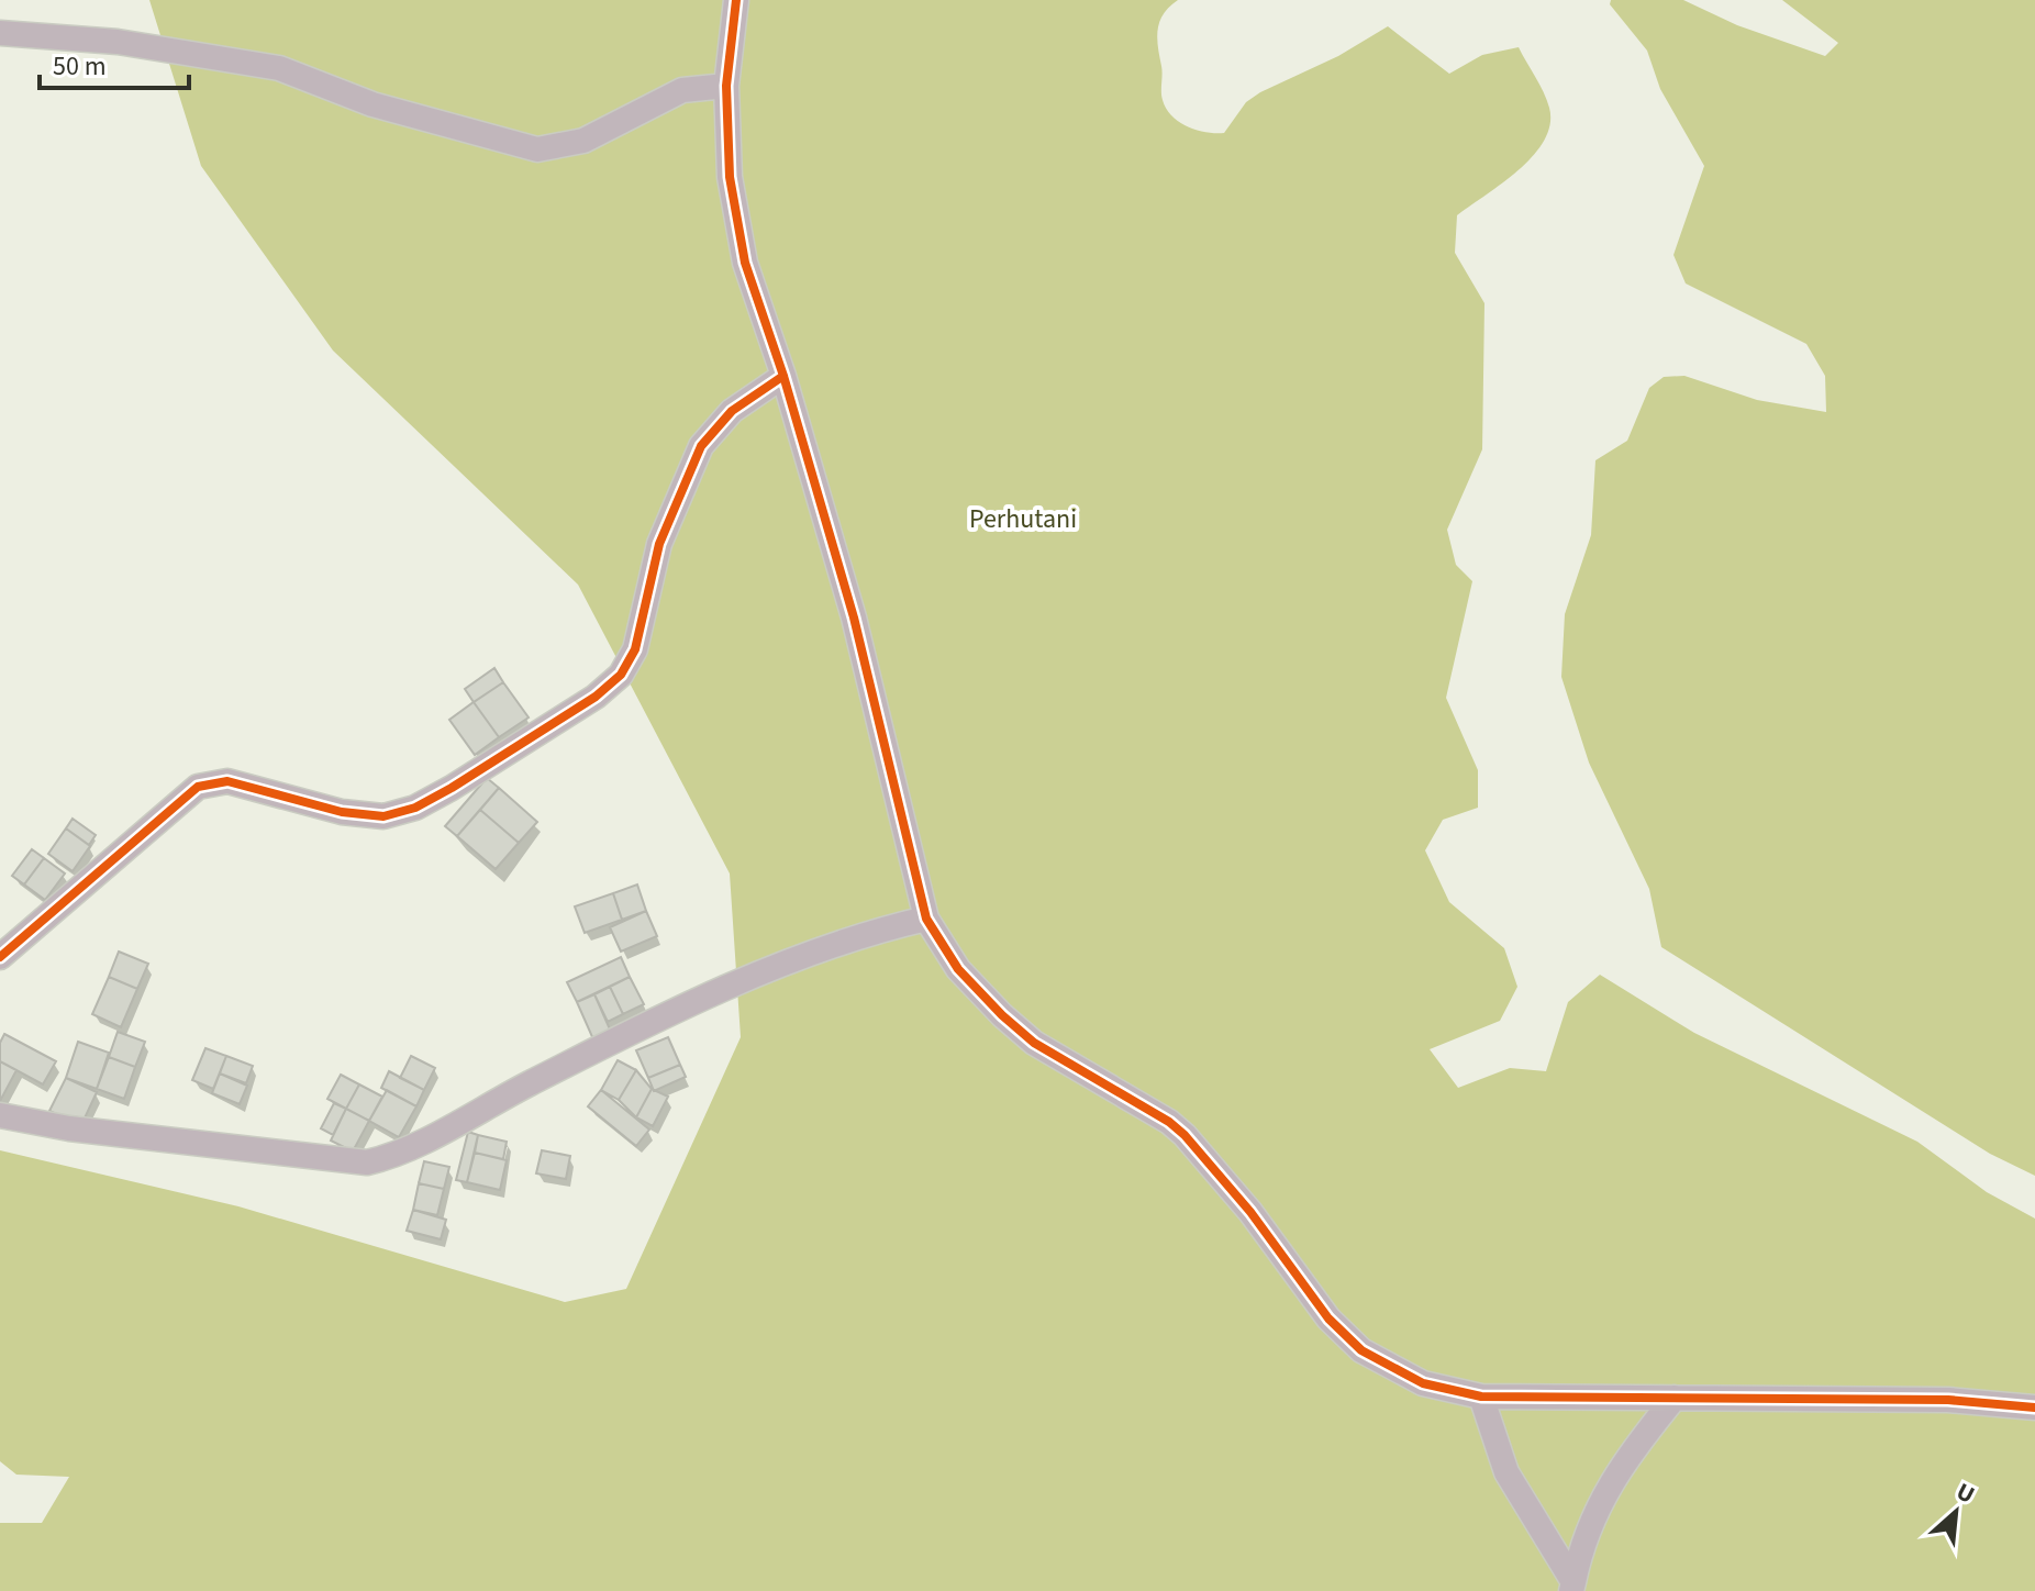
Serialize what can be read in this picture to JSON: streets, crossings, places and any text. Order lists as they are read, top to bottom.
{
  "parks": ["Perhutani"],
  "scale_bar": "50 m",
  "north": "top right"
}
